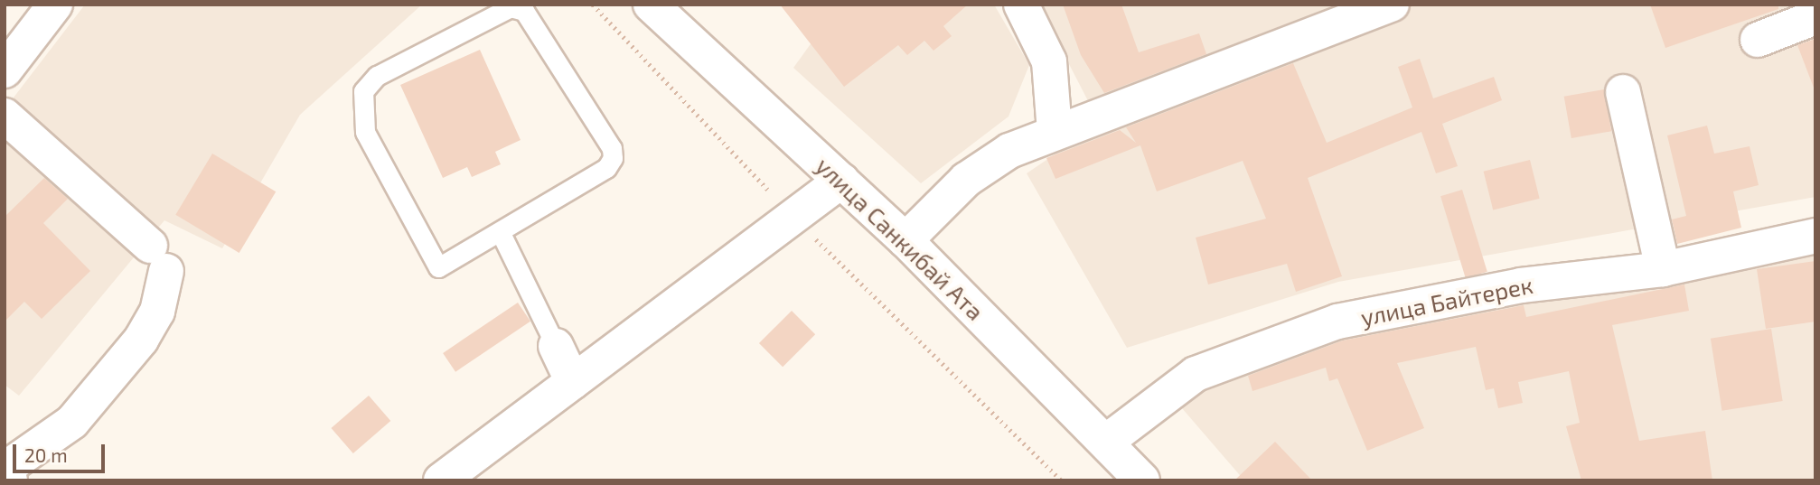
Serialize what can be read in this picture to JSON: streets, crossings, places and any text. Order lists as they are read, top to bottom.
{
  "streets": {
    "street": ["улица Санкибай Ата", "улица Байтерек"]
  },
  "crossings": [
    ["улица Санкибай Ата", "улица Байтерек"]
  ],
  "scale_bar": "20 m"
}
